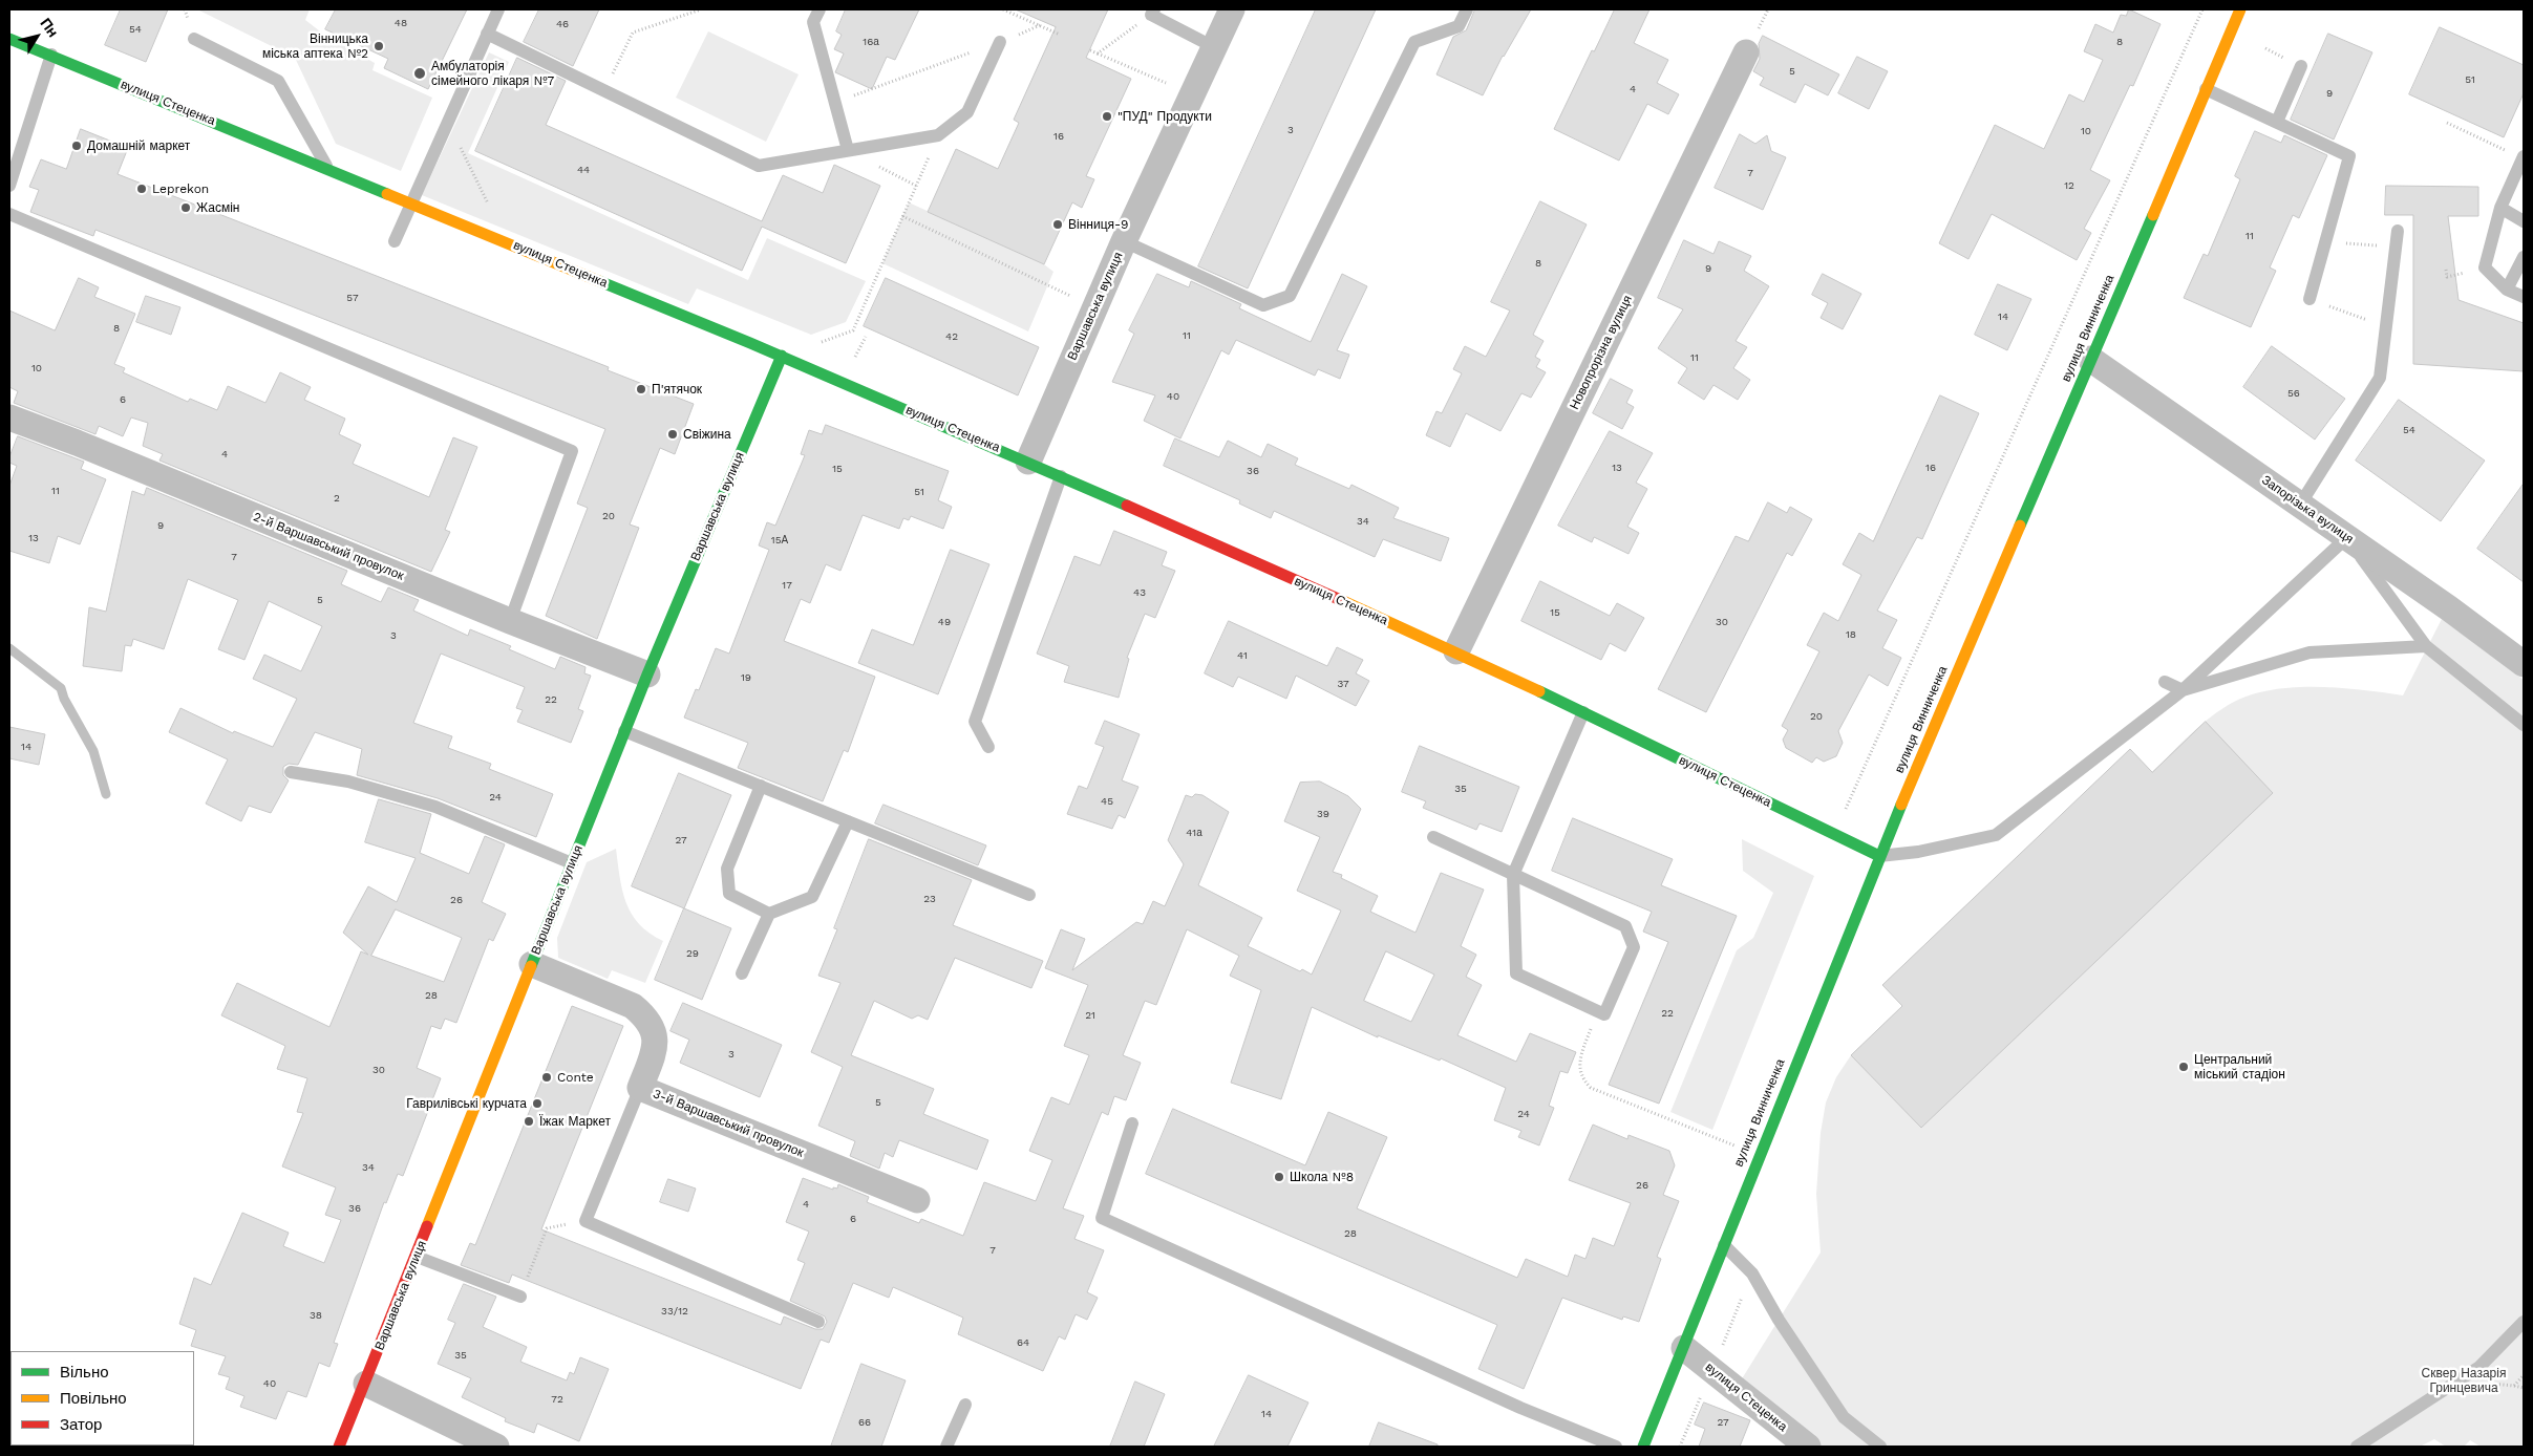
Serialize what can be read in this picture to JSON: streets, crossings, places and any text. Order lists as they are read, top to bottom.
{
  "streets": {
    "street": [
      "вулиця Стеценка",
      "Варшавська вулиця",
      "вулиця Винниченка",
      "Новопрорізна вулиця",
      "Запорізька вулиця",
      "2-й Варшавський провулок",
      "3-й Варшавський провулок"
    ]
  },
  "crossings": [
    ["вулиця Стеценка", "Варшавська вулиця"],
    ["вулиця Стеценка", "вулиця Винниченка"],
    ["вулиця Стеценка", "Новопрорізна вулиця"],
    ["Варшавська вулиця", "2-й Варшавський провулок"],
    ["Варшавська вулиця", "3-й Варшавський провулок"],
    ["вулиця Винниченка", "Запорізька вулиця"]
  ],
  "parks": ["Сквер Назарія Гринцевича"],
  "places": [
    "Вінницька міська аптека №2",
    "Амбулаторія сімейного лікаря №7",
    "\"ПУД\" Продукти",
    "Домашній маркет",
    "Leprekon",
    "Жасмін",
    "Вінниця-9",
    "П'ятячок",
    "Свіжина",
    "Центральний міський стадіон",
    "Conte",
    "Гаврилівські курчата",
    "Їжак Маркет",
    "Школа №8"
  ],
  "house_numbers": [
    "48",
    "46",
    "54",
    "16а",
    "8",
    "5",
    "51",
    "4",
    "9",
    "3",
    "10",
    "16",
    "44",
    "7",
    "12",
    "11",
    "8",
    "9",
    "57",
    "14",
    "8",
    "11",
    "42",
    "11",
    "10",
    "56",
    "40",
    "6",
    "54",
    "4",
    "13",
    "16",
    "15",
    "36",
    "11",
    "51",
    "2",
    "20",
    "34",
    "9",
    "13",
    "15А",
    "7",
    "17",
    "43",
    "5",
    "15",
    "49",
    "30",
    "18",
    "3",
    "41",
    "19",
    "37",
    "22",
    "20",
    "14",
    "35",
    "24",
    "45",
    "39",
    "41а",
    "27",
    "23",
    "26",
    "29",
    "28",
    "22",
    "21",
    "3",
    "30",
    "5",
    "24",
    "34",
    "26",
    "4",
    "36",
    "6",
    "28",
    "7",
    "33/12",
    "38",
    "64",
    "35",
    "40",
    "72",
    "14",
    "66",
    "27"
  ],
  "legend": ["Вільно", "Повільно", "Затор"],
  "north": "top right"
}
